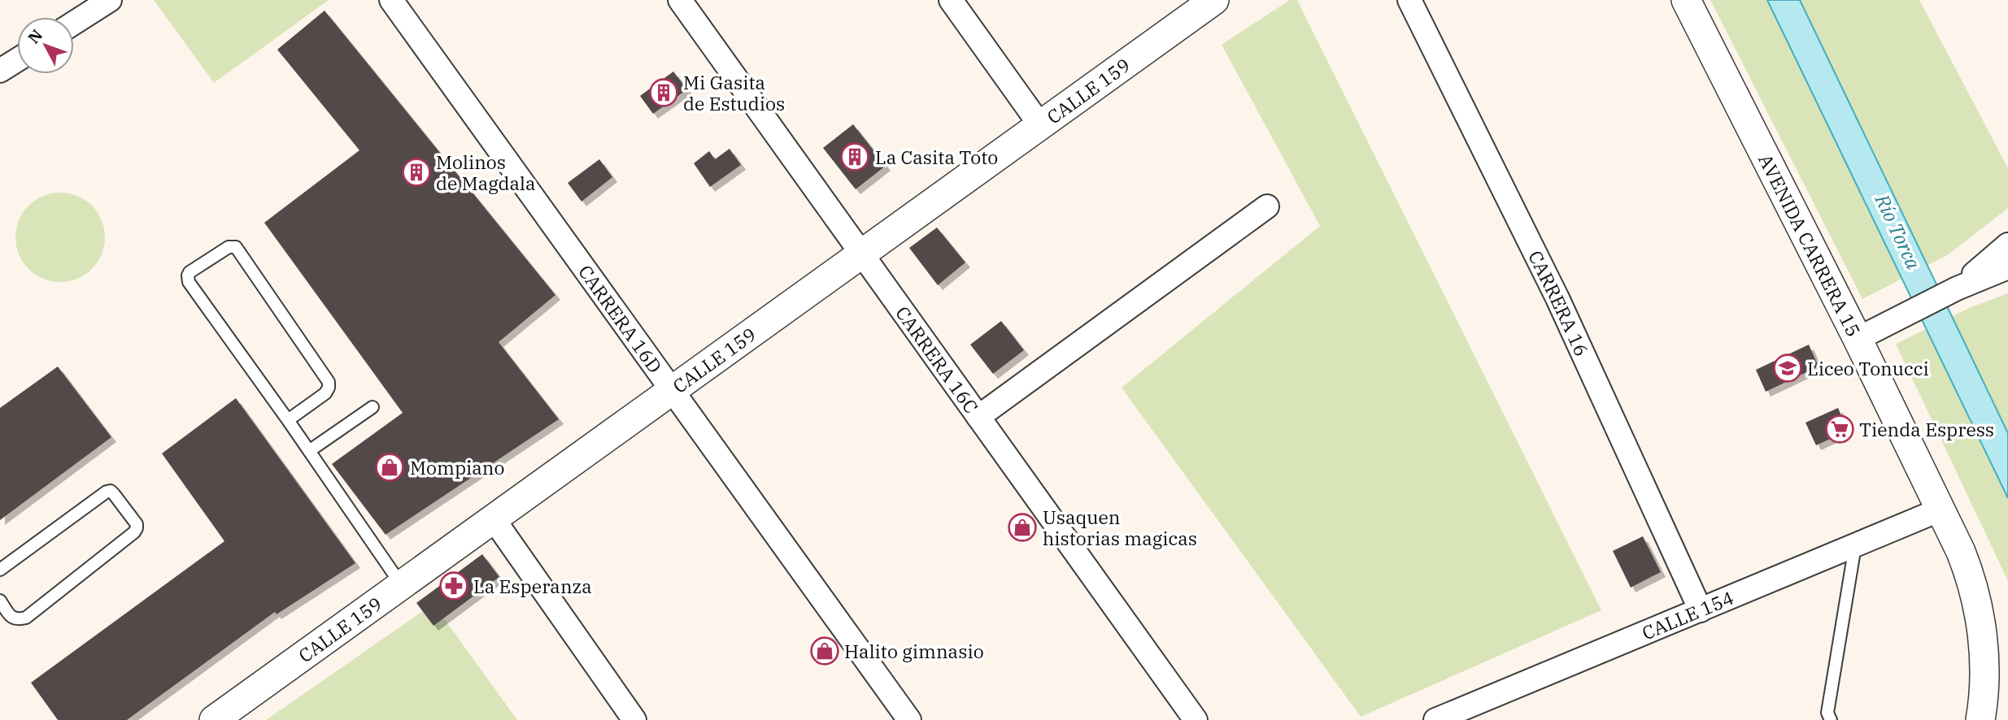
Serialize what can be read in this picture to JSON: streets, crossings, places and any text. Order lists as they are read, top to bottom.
{
  "streets": {
    "street": [
      "CALLE 159",
      "AVENIDA CARRERA 15",
      "CARRERA 16",
      "CARRERA 16D",
      "CARRERA 16C",
      "CALLE 154"
    ]
  },
  "crossings": [
    ["CALLE 159", "CARRERA 16D"],
    ["CALLE 159", "CARRERA 16C"],
    ["AVENIDA CARRERA 15", "CALLE 154"],
    ["CARRERA 16", "CALLE 154"]
  ],
  "water": ["Río Torca"],
  "places": {
    "building": ["Mi Gasita de Estudios", "La Casita Toto", "Molinos de Magdala"],
    "school or university": ["Liceo Tonucci"],
    "supermarket": ["Tienda Espress"],
    "shop": ["Mompiano", "Usaquen historias magicas", "Halito gimnasio"],
    "pharmacy": ["La Esperanza"]
  },
  "north": "top left"
}
